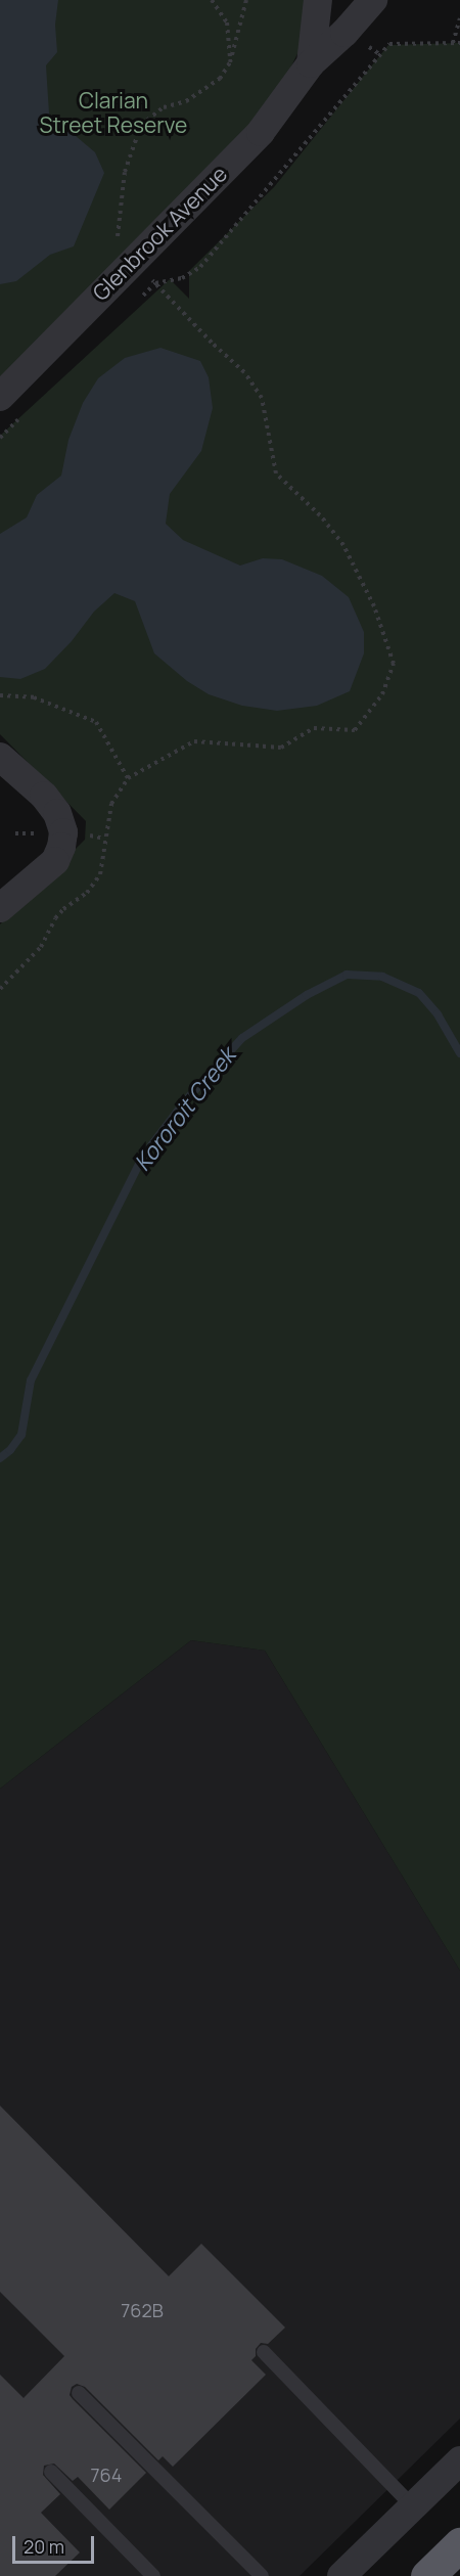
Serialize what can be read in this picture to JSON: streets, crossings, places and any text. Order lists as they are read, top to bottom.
{
  "streets": {
    "street": ["Glenbrook Avenue"]
  },
  "water": ["Kororoit Creek"],
  "parks": ["Clarian Street Reserve"],
  "house_numbers": ["762B", "764"],
  "scale_bar": "20 m"
}
